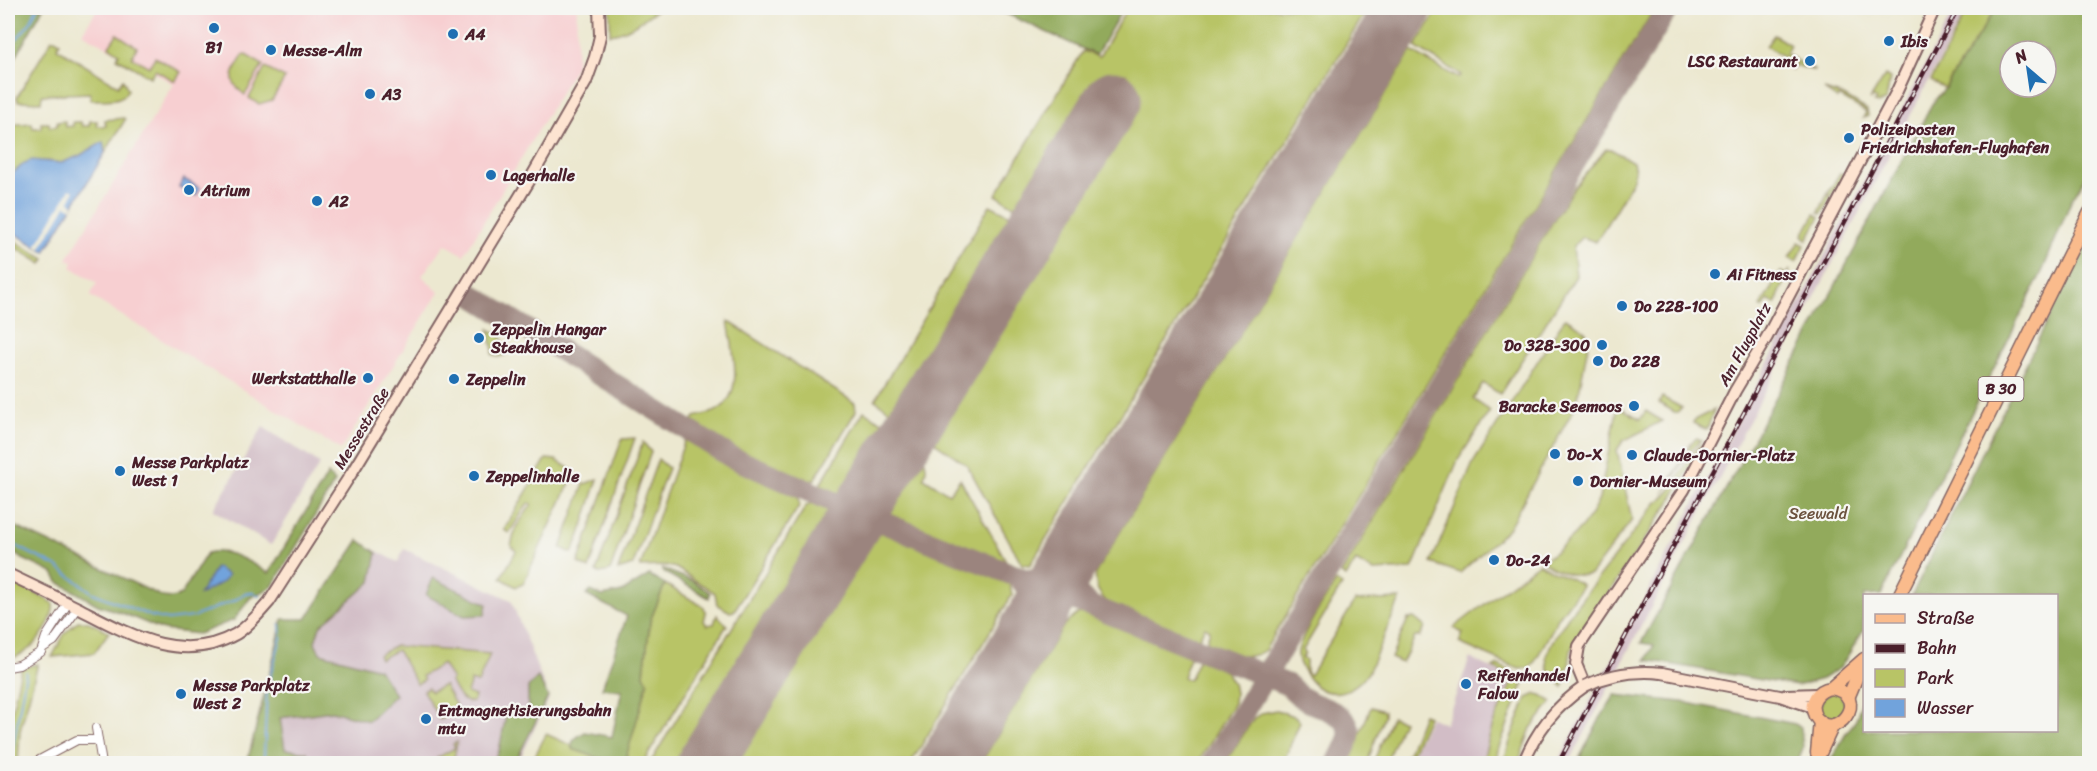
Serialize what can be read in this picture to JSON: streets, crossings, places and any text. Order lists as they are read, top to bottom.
{
  "streets": {
    "main road": ["B 30"],
    "street": ["Am Flugplatz", "Messestraße"]
  },
  "parks": ["Seewald"],
  "places": [
    "B1",
    "A4",
    "Ibis",
    "Messe-Alm",
    "LSC Restaurant",
    "A3",
    "Polizeiposten Friedrichshafen-Flughafen",
    "Lagerhalle",
    "Atrium",
    "A2",
    "Ai Fitness",
    "Do 228-100",
    "Zeppelin Hangar Steakhouse",
    "Do 328-300",
    "Do 228",
    "Werkstatthalle",
    "Zeppelin",
    "Baracke Seemoos",
    "Do-X",
    "Claude-Dornier-Platz",
    "Messe Parkplatz West 1",
    "Zeppelinhalle",
    "Dornier-Museum",
    "Do-24",
    "Reifenhandel Falow",
    "Messe Parkplatz West 2",
    "Entmagnetisierungsbahn mtu"
  ],
  "legend": [
    "Straße",
    "Bahn",
    "Park",
    "Wasser"
  ],
  "north": "top left"
}
